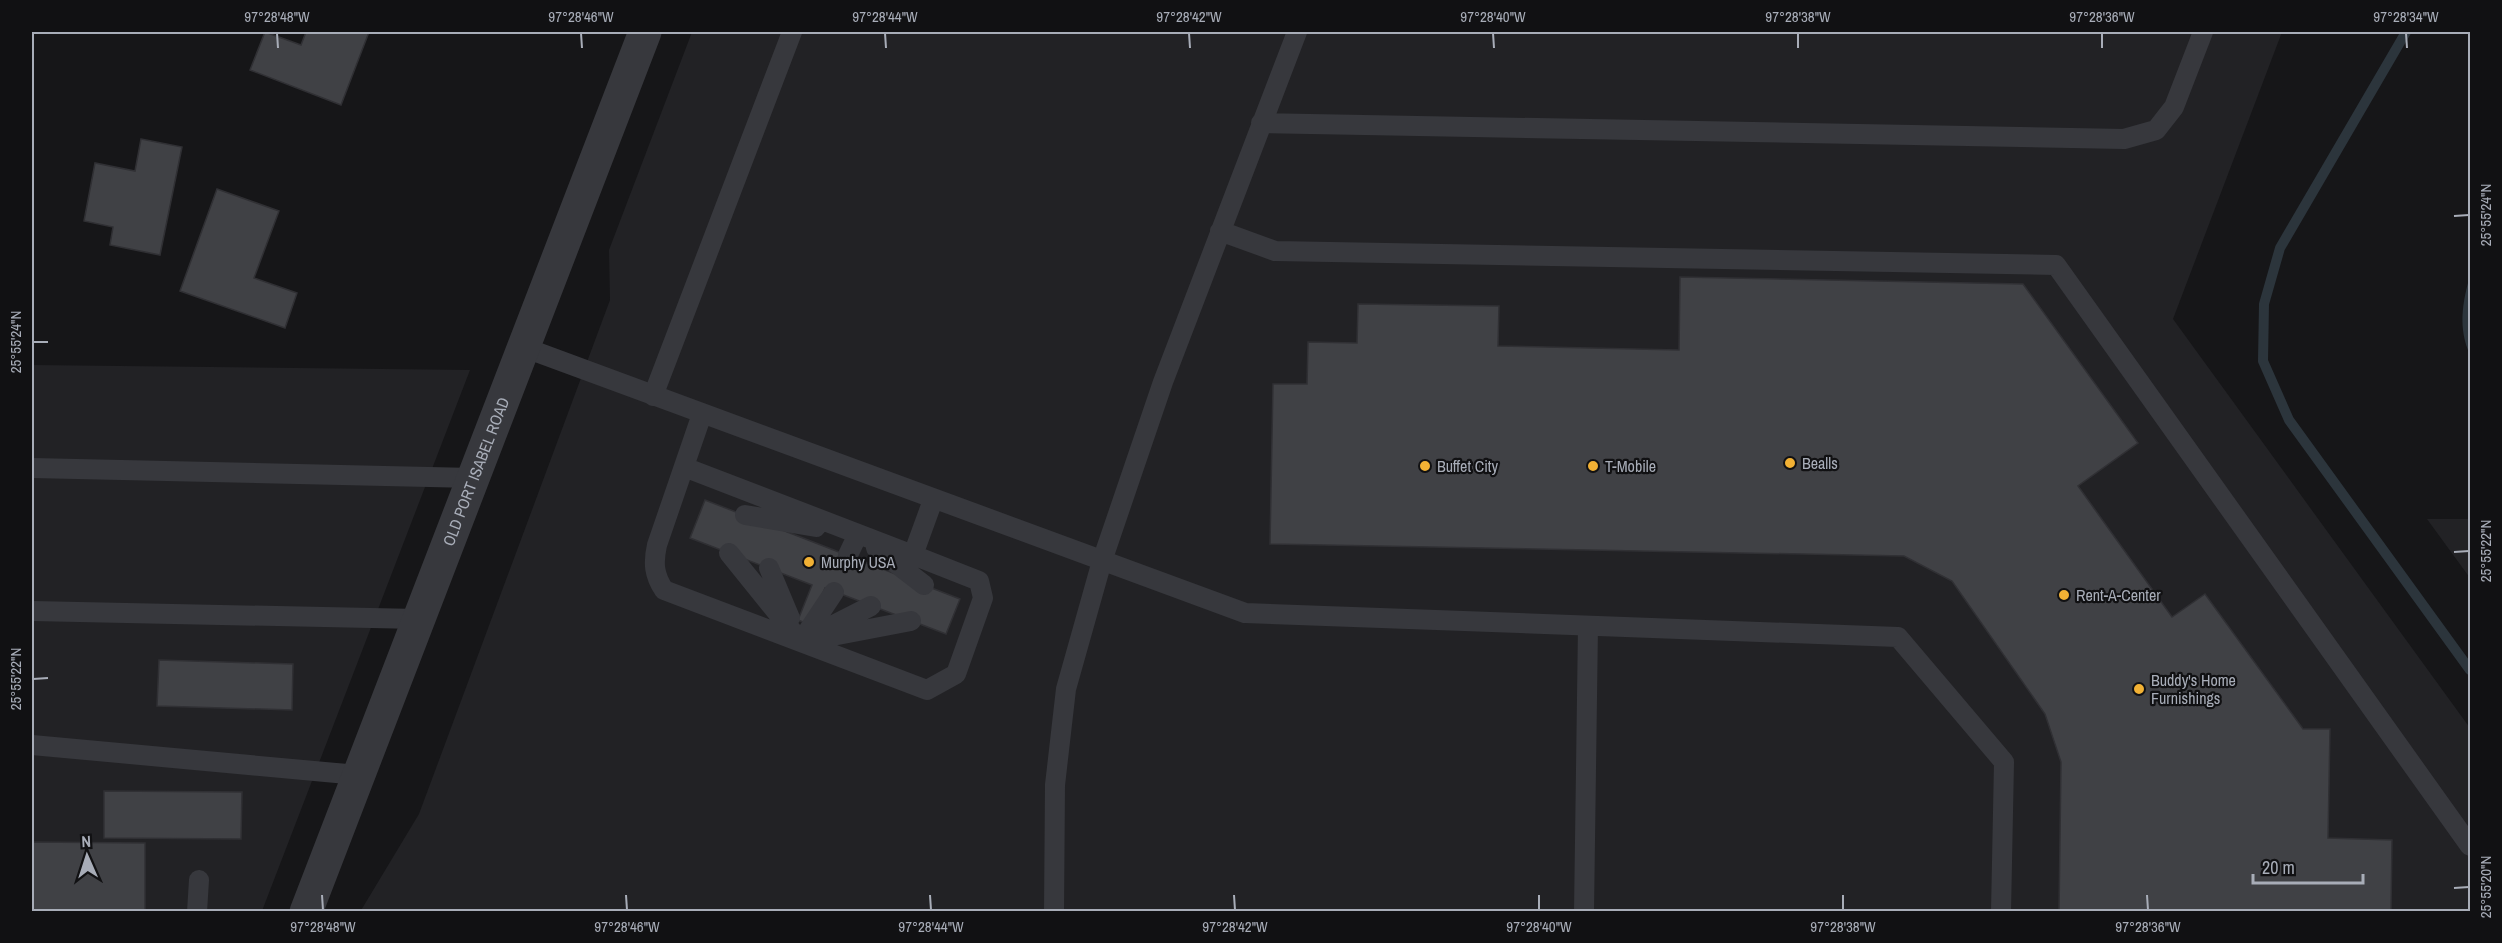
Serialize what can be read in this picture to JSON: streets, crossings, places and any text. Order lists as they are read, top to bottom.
{
  "streets": {
    "street": ["OLD PORT ISABEL ROAD"]
  },
  "places": [
    "Bealls",
    "Buffet City",
    "T-Mobile",
    "Murphy USA",
    "Rent-A-Center",
    "Buddy's Home Furnishings"
  ],
  "scale_bar": "20 m",
  "north": "top",
  "coordinates": [
    "97°28'48\"W",
    "97°28'46\"W",
    "97°28'44\"W",
    "97°28'42\"W",
    "97°28'40\"W",
    "97°28'38\"W",
    "97°28'36\"W",
    "97°28'34\"W",
    "25°55'24\"N",
    "25°55'22\"N",
    "25°55'20\"N"
  ]
}
